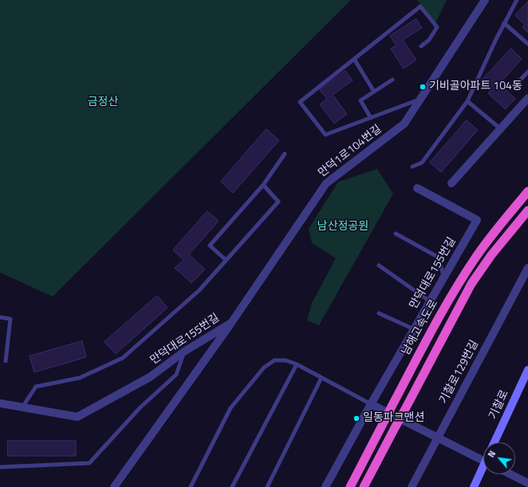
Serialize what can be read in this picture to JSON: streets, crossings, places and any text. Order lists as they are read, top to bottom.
{
  "streets": {
    "highway": ["남해고속도로"],
    "main road": ["기찰로"],
    "street": ["만덕1로104번길", "만덕대로155번길", "기찰로129번길"]
  },
  "crossings": [
    ["만덕1로104번길", "만덕대로155번길"]
  ],
  "parks": ["금정산", "남산정공원"],
  "places": ["기비골아파트 104동", "일동파크맨션"],
  "north": "top left"
}
